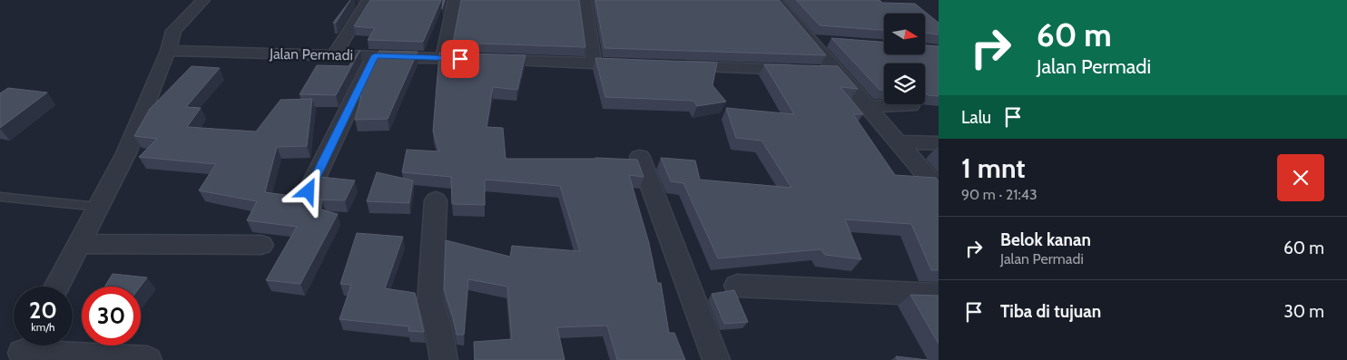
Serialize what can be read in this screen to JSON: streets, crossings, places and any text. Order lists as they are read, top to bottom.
{
  "streets": {
    "street": ["Jalan Permadi"]
  },
  "north": "right",
  "page": {
    "turn": ["60 m", "Jalan Permadi"],
    "then": "Lalu",
    "heading": ["1 mnt", "90 m · 21:43"],
    "list": [
      {
        "name": "Belok kanan",
        "note": "Jalan Permadi",
        "value": "60 m"
      },
      {
        "name": "Tiba di tujuan",
        "value": "30 m"
      }
    ],
    "speed": "20 km/h",
    "limit": "30"
  }
}
